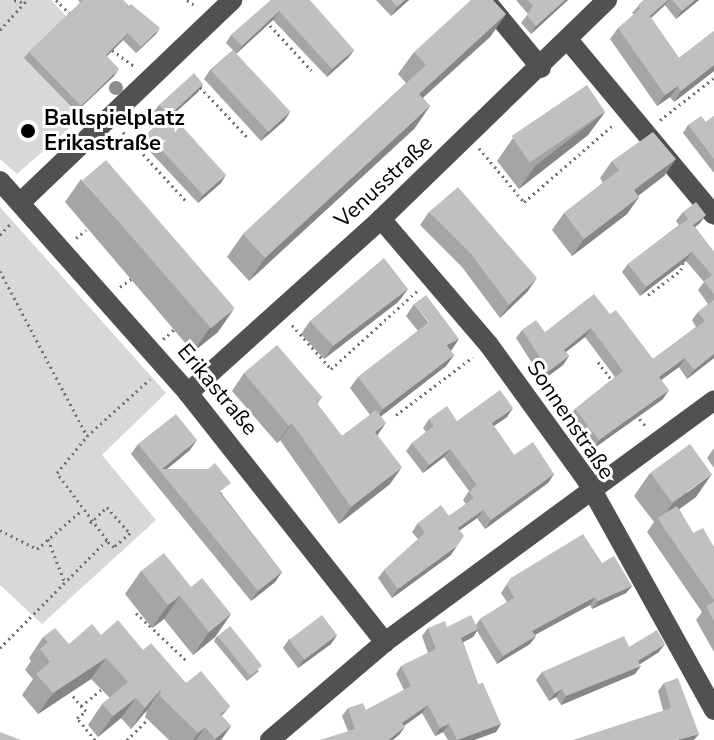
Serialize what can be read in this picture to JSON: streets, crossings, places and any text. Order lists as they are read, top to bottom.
{
  "streets": {
    "street": ["Venusstraße", "Erikastraße", "Sonnenstraße"]
  },
  "crossings": [
    ["Venusstraße", "Erikastraße"],
    ["Venusstraße", "Sonnenstraße"]
  ],
  "places": ["Ballspielplatz Erikastraße"]
}
